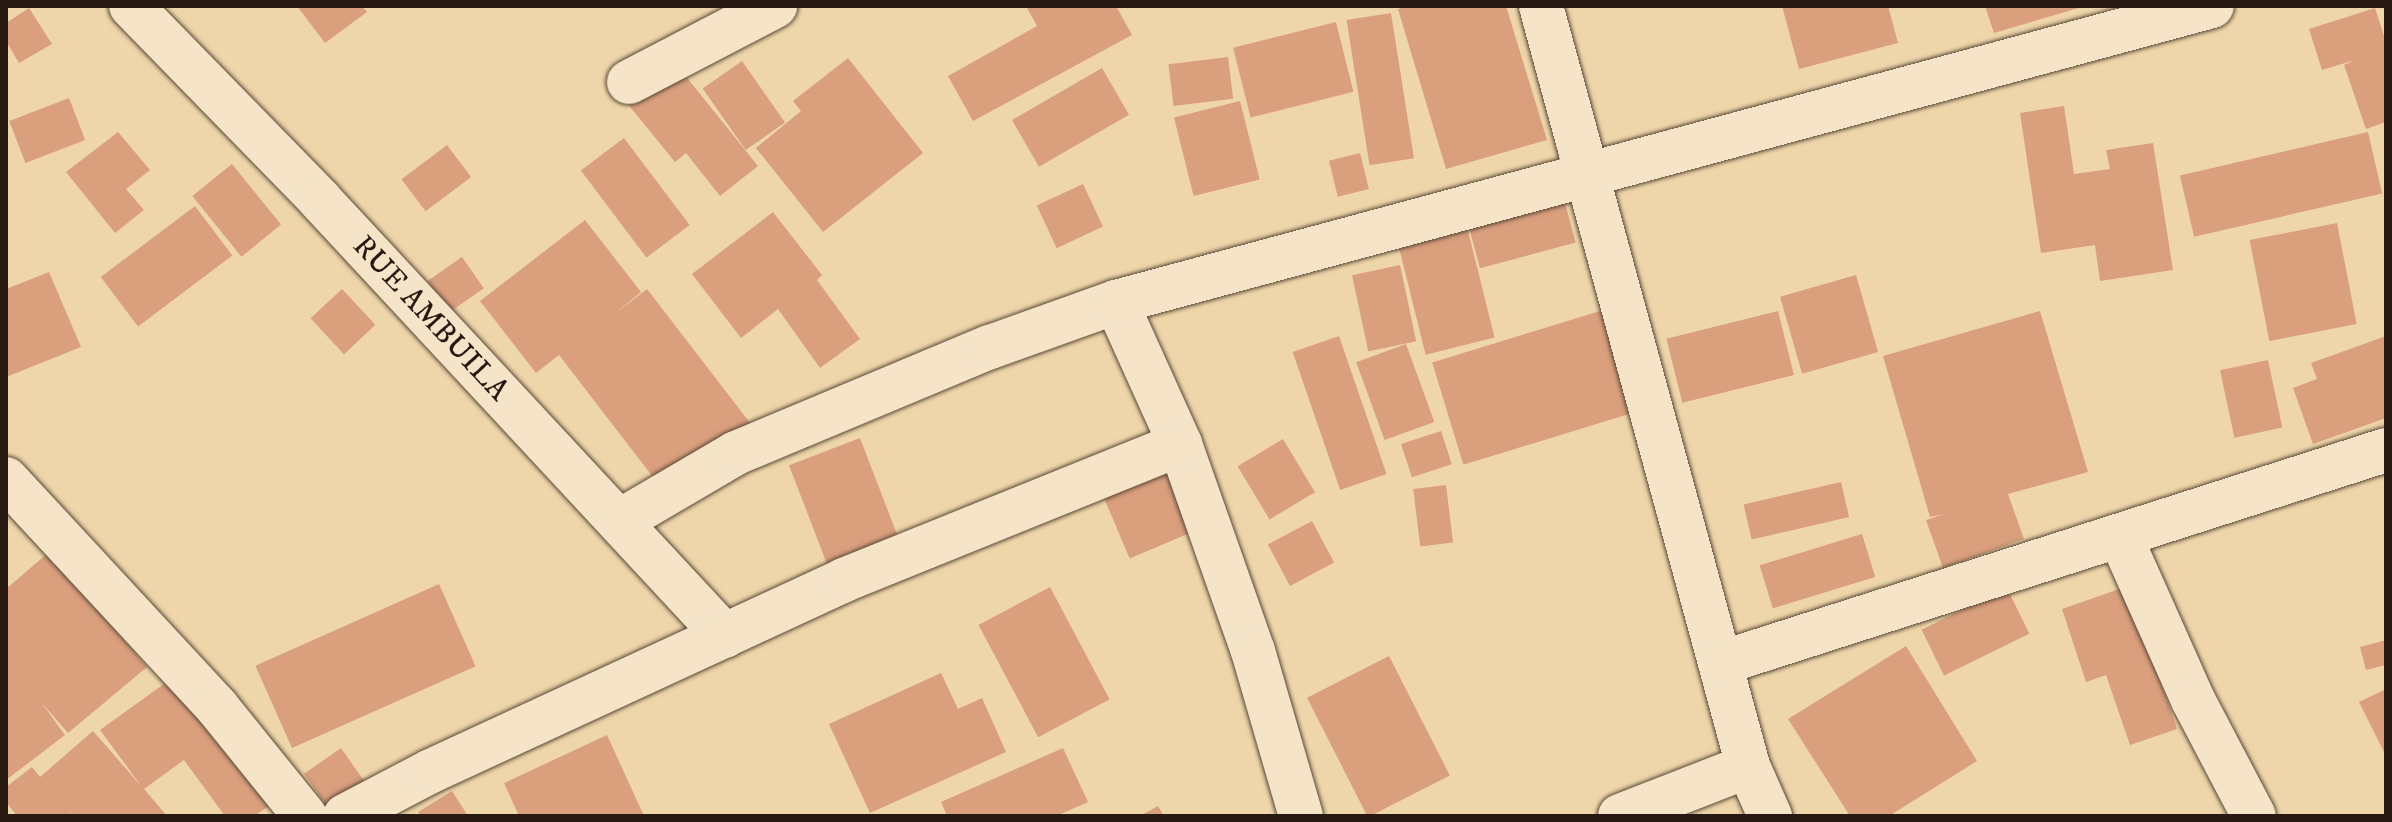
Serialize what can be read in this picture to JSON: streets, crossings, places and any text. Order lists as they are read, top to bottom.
{
  "streets": {
    "street": ["RUE AMBUILA"]
  }
}
